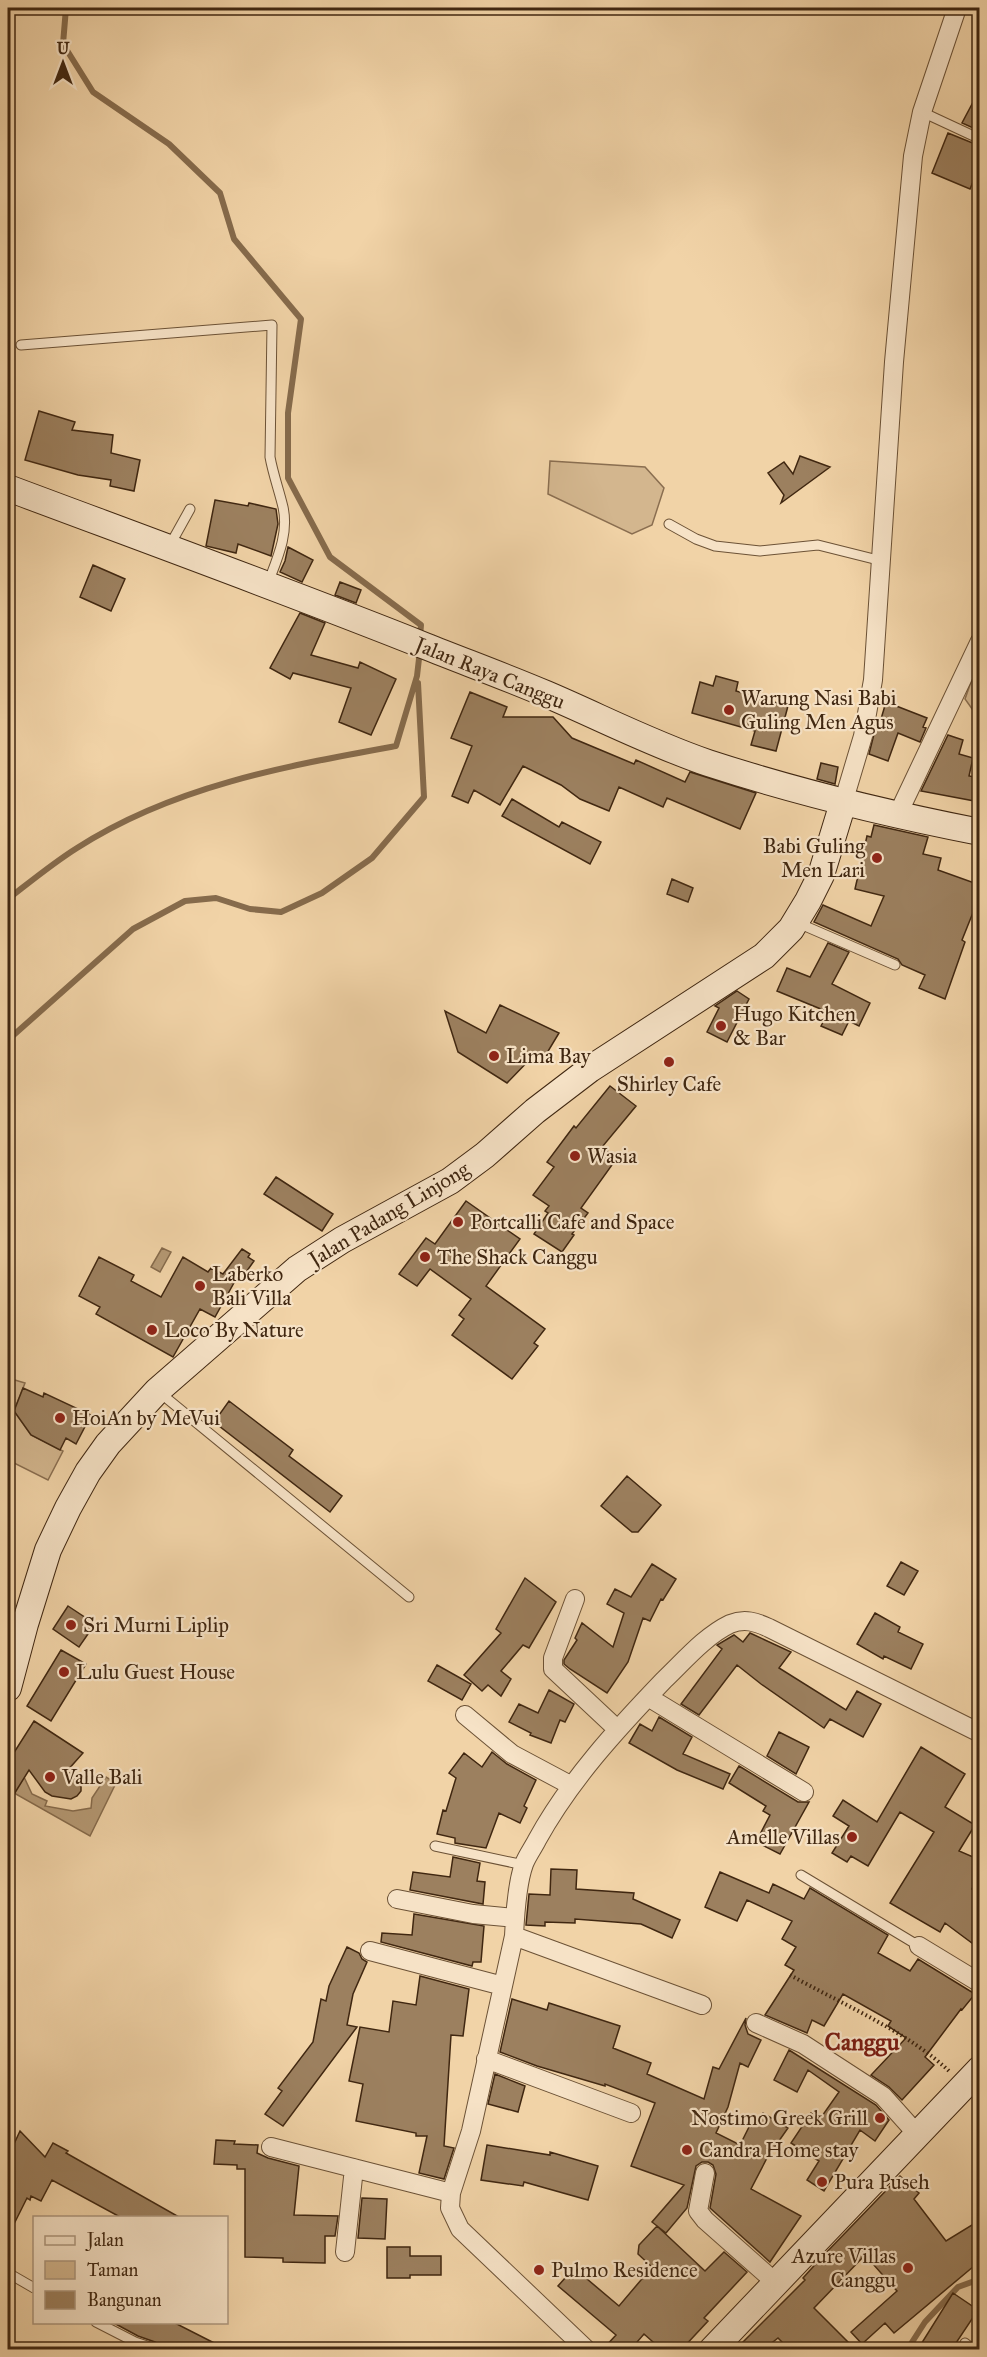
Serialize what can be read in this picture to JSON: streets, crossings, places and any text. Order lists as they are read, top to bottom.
{
  "streets": {
    "street": ["Jalan Raya Canggu", "Jalan Padang Linjong"]
  },
  "crossings": [
    ["Jalan Raya Canggu", "Jalan Padang Linjong"]
  ],
  "districts": ["Canggu"],
  "places": [
    "Warung Nasi Babi Guling Men Agus",
    "Babi Guling Men Lari",
    "Hugo Kitchen & Bar",
    "Lima Bay",
    "Shirley Cafe",
    "Wasia",
    "Portcalli Cafe and Space",
    "The Shack Canggu",
    "Laberko Bali Villa",
    "Loco By Nature",
    "HoiAn by MeVui",
    "Sri Murni Liplip",
    "Lulu Guest House",
    "Valle Bali",
    "Amelle Villas",
    "Nostimo Greek Grill",
    "Candra Home stay",
    "Pura Puseh",
    "Azure Villas Canggu",
    "Pulmo Residence"
  ],
  "legend": ["Jalan", "Taman", "Bangunan"],
  "north": "top"
}
